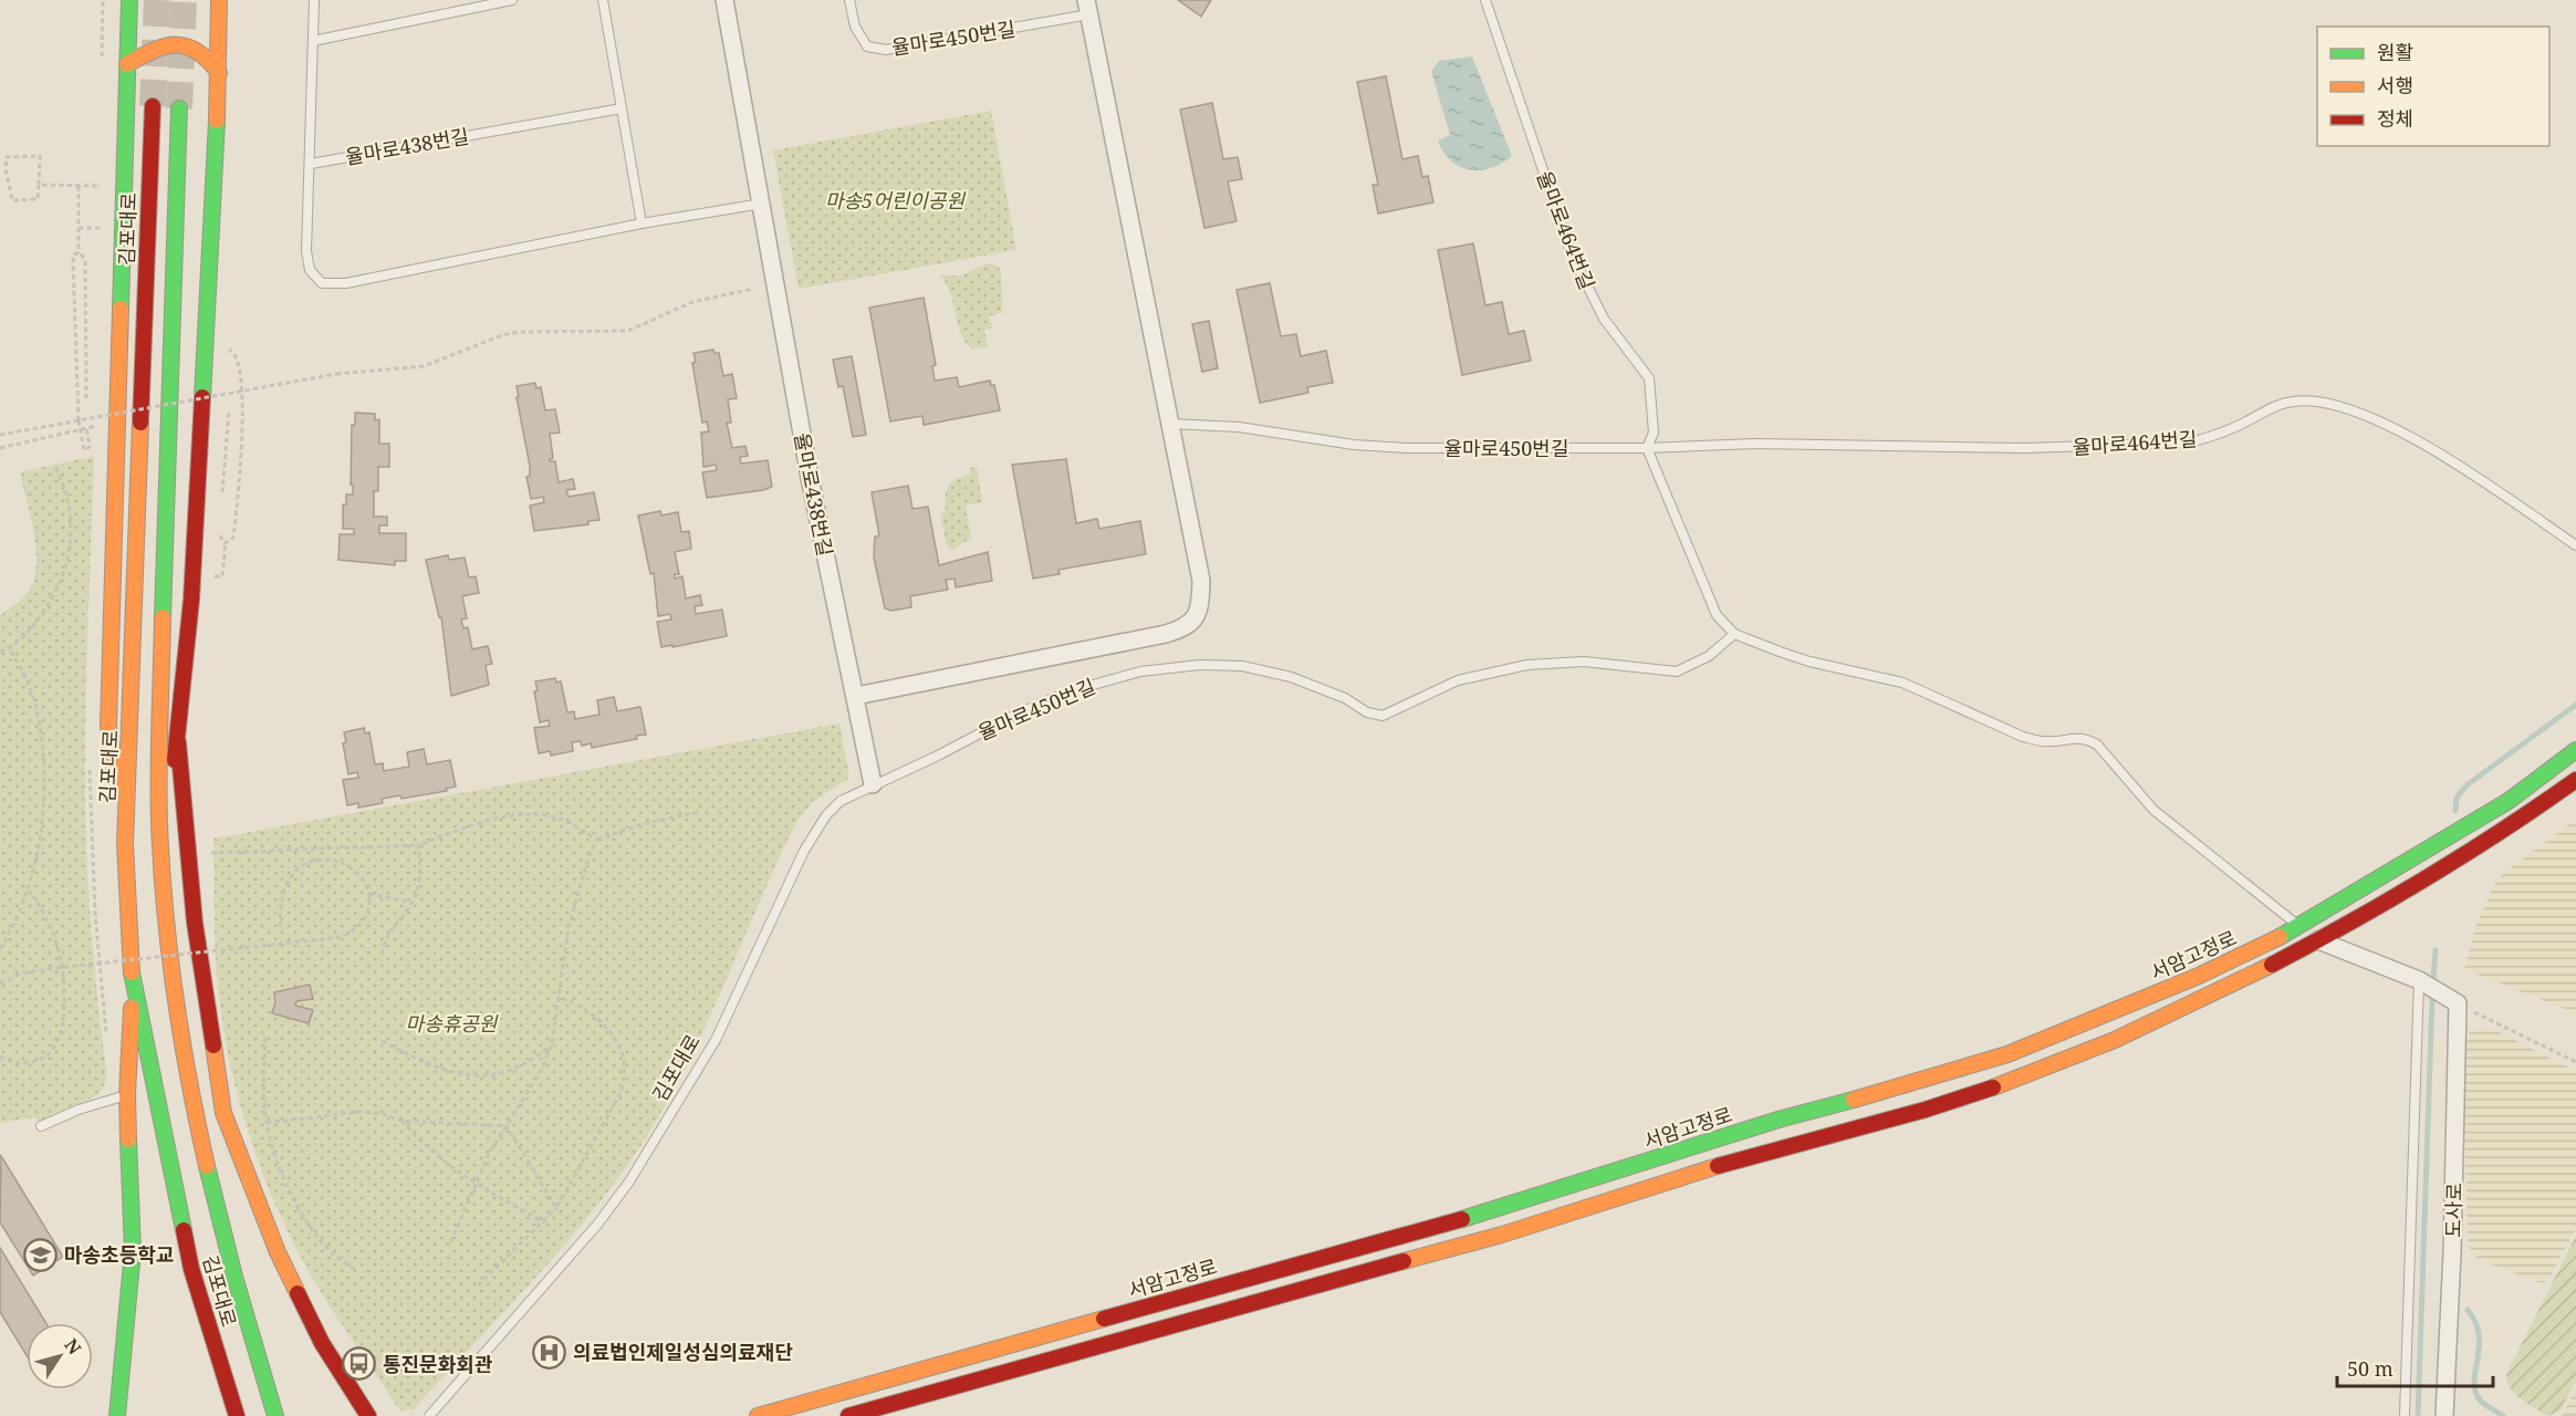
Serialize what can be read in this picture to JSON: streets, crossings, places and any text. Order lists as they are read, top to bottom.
{
  "streets": {
    "main road": ["김포대로", "서암고정로"],
    "street": ["율마로450번길", "율마로438번길", "도사로"],
    "lane": ["율마로464번길"]
  },
  "crossings": [
    ["율마로450번길", "율마로438번길"],
    ["율마로450번길", "김포대로"],
    ["율마로450번길", "율마로464번길"],
    ["율마로438번길", "김포대로"]
  ],
  "parks": ["마송5어린이공원", "마송휴공원"],
  "places": {
    "school or university": ["마송초등학교"],
    "hospital": ["의료법인제일성심의료재단"],
    "bus stop": ["통진문화회관"]
  },
  "legend": ["원활", "서행", "정체"],
  "scale_bar": "50 m",
  "north": "top right"
}
